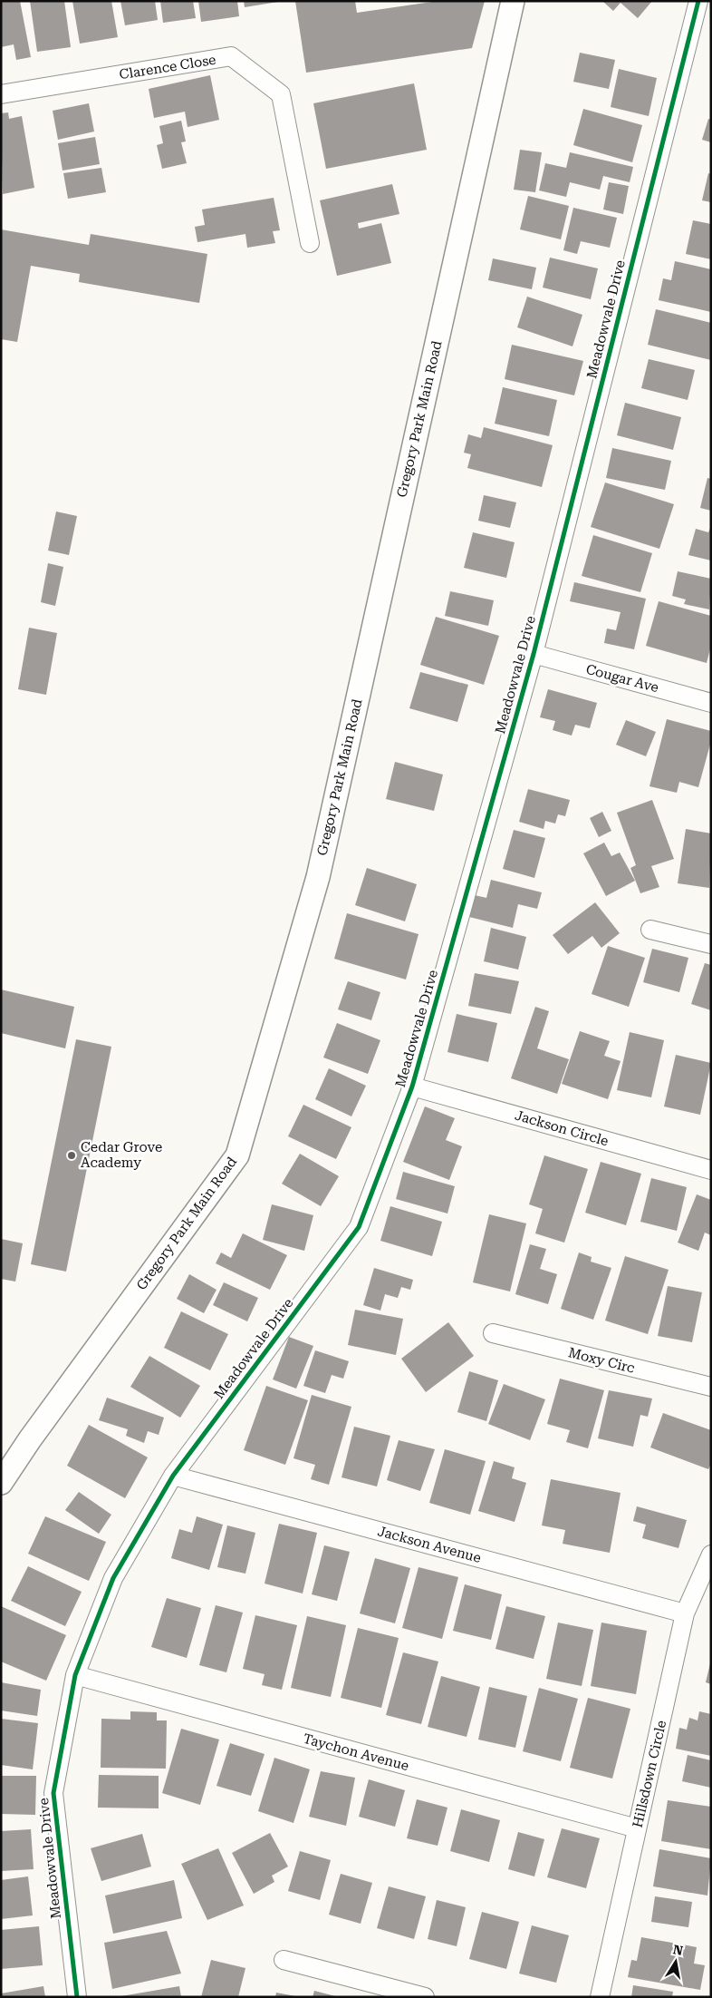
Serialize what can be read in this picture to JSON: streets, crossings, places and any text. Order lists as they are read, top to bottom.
{
  "streets": {
    "street": [
      "Clarence Close",
      "Meadowvale Drive",
      "Gregory Park Main Road",
      "Cougar Ave",
      "Jackson Circle",
      "Moxy Circ",
      "Jackson Avenue",
      "Taychon Avenue",
      "Hillsdown Circle"
    ]
  },
  "crossings": [
    ["Meadowvale Drive", "Cougar Ave"],
    ["Meadowvale Drive", "Jackson Circle"],
    ["Meadowvale Drive", "Jackson Avenue"],
    ["Meadowvale Drive", "Taychon Avenue"],
    ["Jackson Avenue", "Hillsdown Circle"],
    ["Taychon Avenue", "Hillsdown Circle"]
  ],
  "places": ["Cedar Grove Academy"],
  "north": "top"
}
